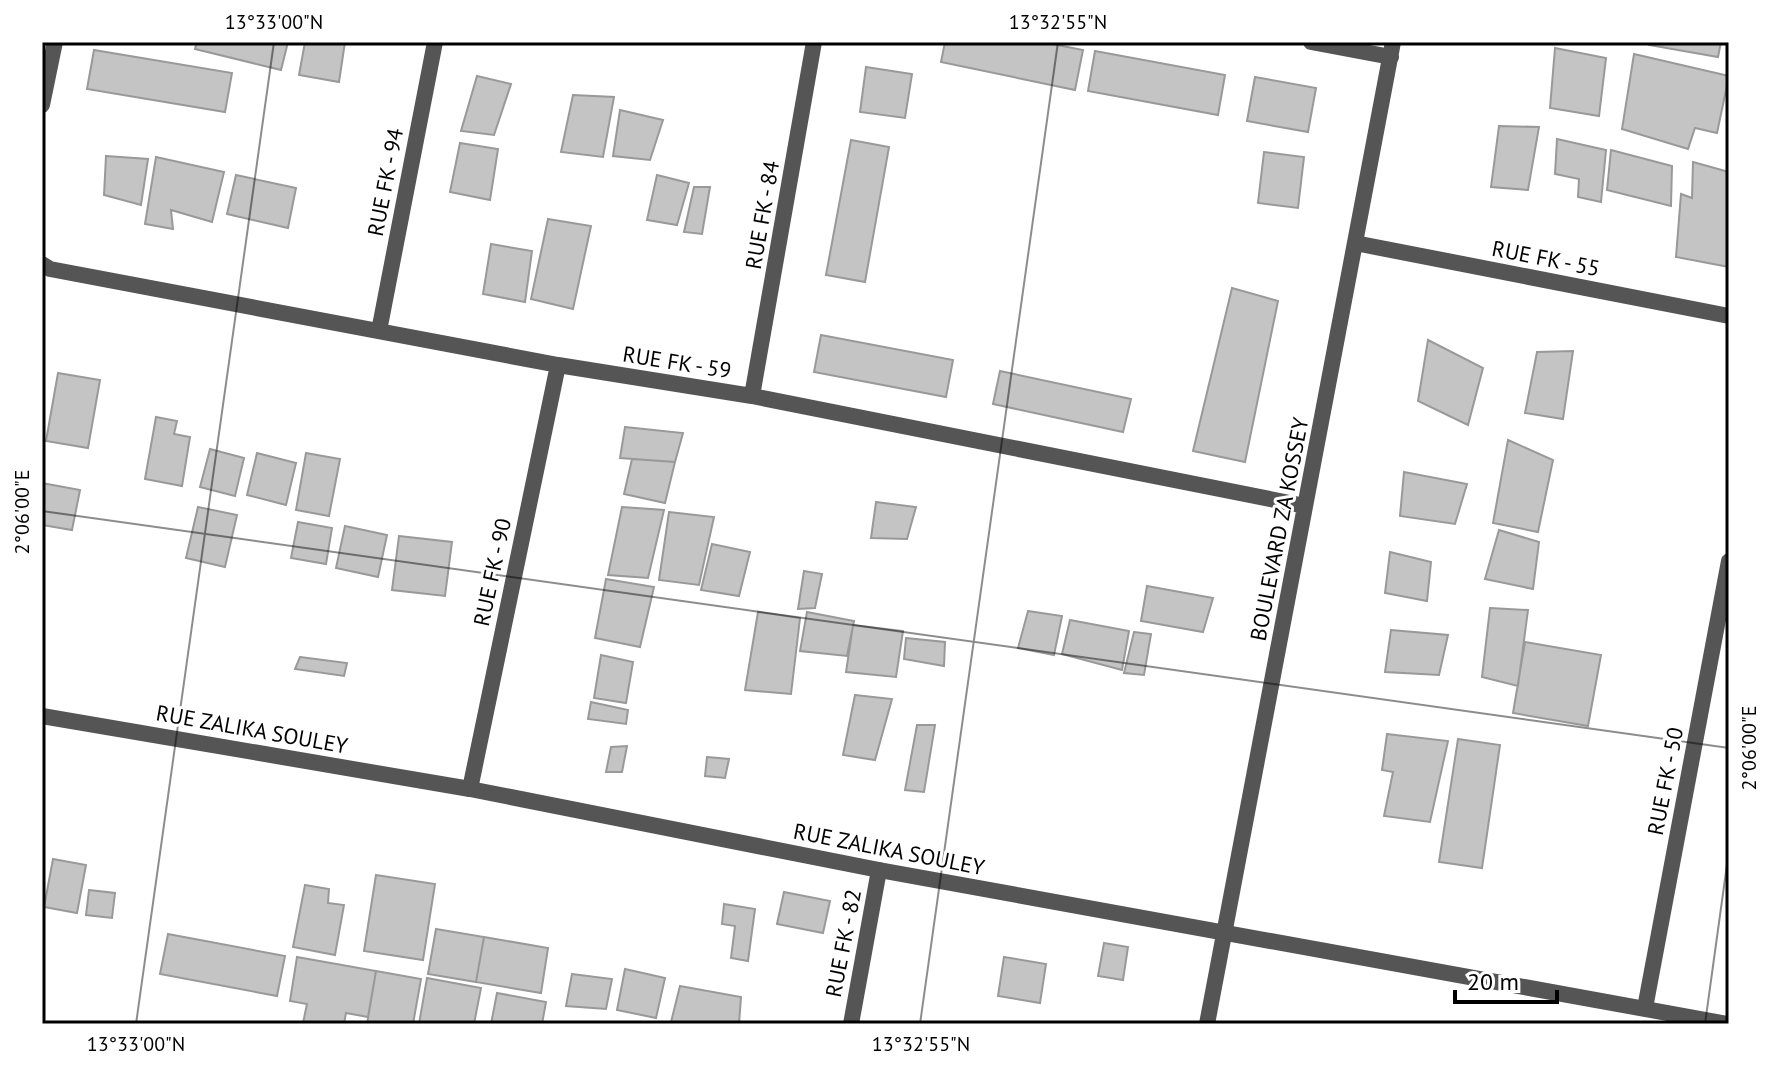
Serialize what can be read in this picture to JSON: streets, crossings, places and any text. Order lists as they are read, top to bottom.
{
  "streets": {
    "street": [
      "RUE FK - 94",
      "RUE FK - 84",
      "RUE FK - 55",
      "RUE FK - 59",
      "BOULEVARD ZA KOSSEY",
      "RUE FK - 90",
      "RUE ZALIKA SOULEY",
      "RUE FK - 50",
      "RUE FK - 82"
    ]
  },
  "crossings": [
    ["RUE FK - 94", "RUE FK - 59"],
    ["RUE FK - 84", "RUE FK - 59"],
    ["RUE FK - 55", "BOULEVARD ZA KOSSEY"],
    ["RUE FK - 59", "BOULEVARD ZA KOSSEY"],
    ["RUE FK - 59", "RUE FK - 90"],
    ["BOULEVARD ZA KOSSEY", "RUE ZALIKA SOULEY"],
    ["RUE FK - 90", "RUE ZALIKA SOULEY"],
    ["RUE ZALIKA SOULEY", "RUE FK - 50"],
    ["RUE ZALIKA SOULEY", "RUE FK - 82"]
  ],
  "scale_bar": "20 m",
  "coordinates": ["13°33'00\"N", "13°32'55\"N", "2°06'00\"E"]
}
